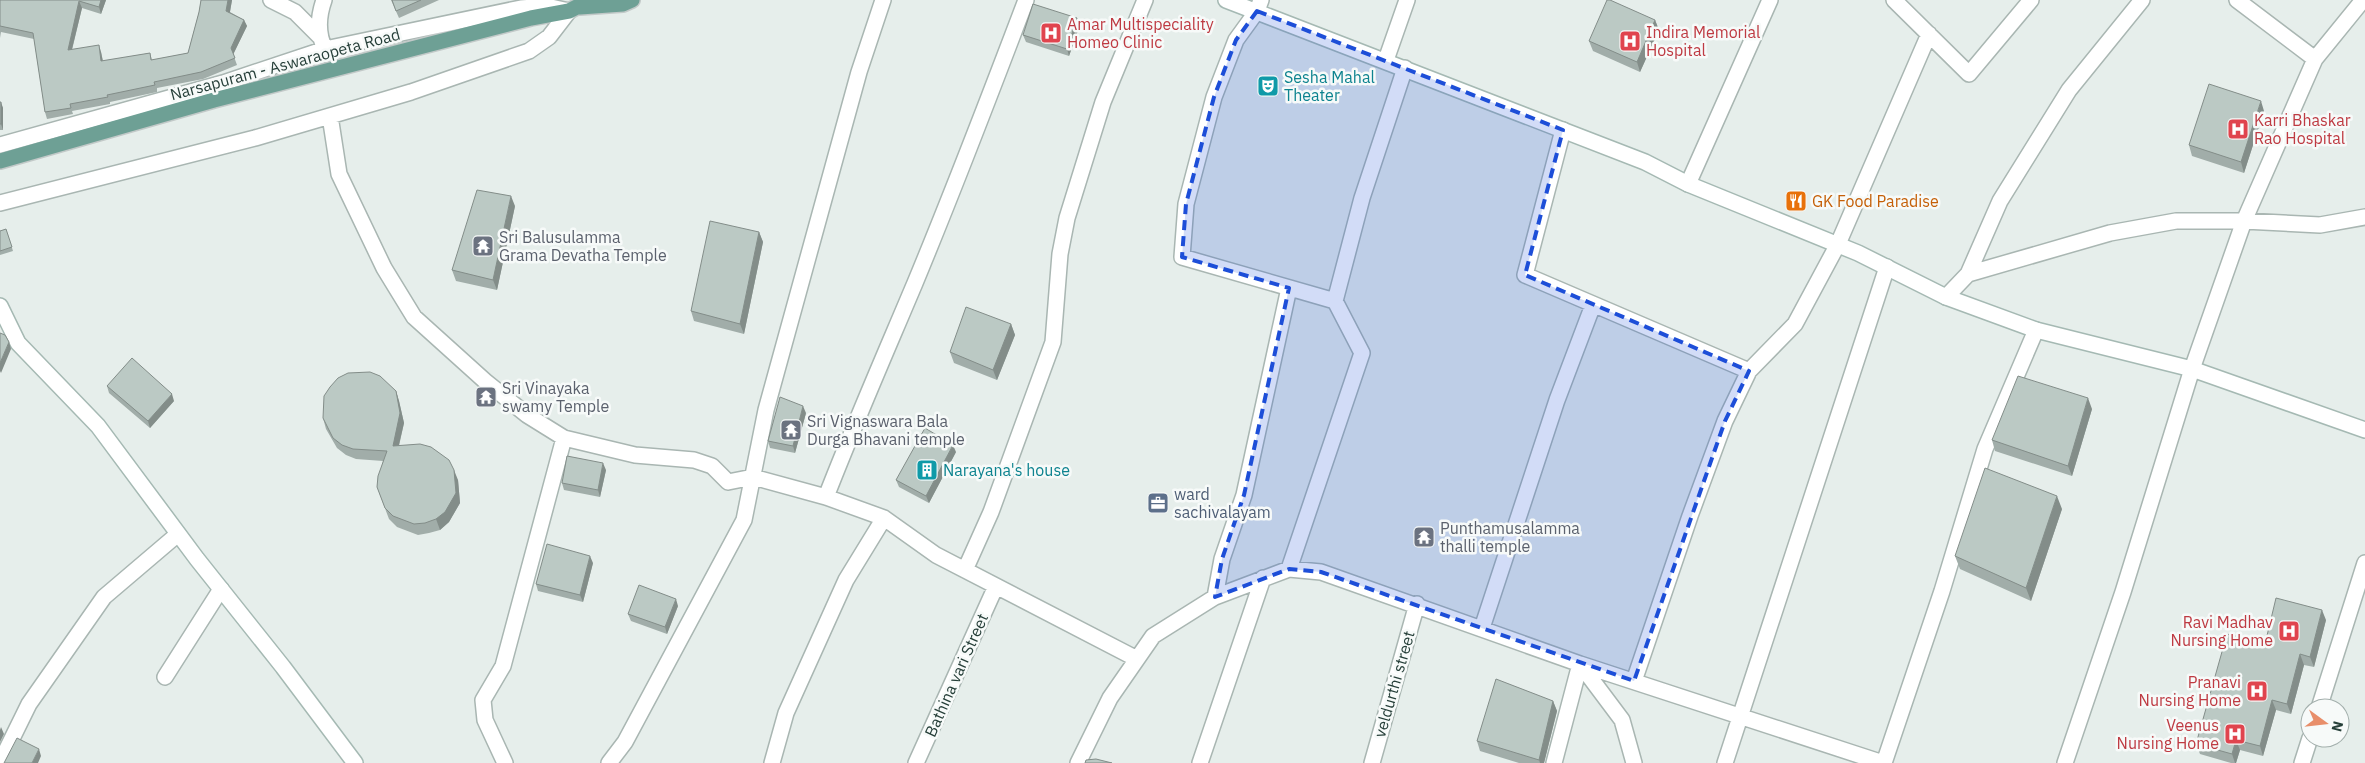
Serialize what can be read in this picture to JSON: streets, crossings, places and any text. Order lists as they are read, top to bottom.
{
  "streets": {
    "main road": ["Narsapuram - Aswaraopeta Road"],
    "street": ["Bathina vari Street", "veldurthi street"]
  },
  "places": {
    "hospital": [
      "Amar Multispeciality Homeo Clinic",
      "Indira Memorial Hospital",
      "Karri Bhaskar Rao Hospital",
      "Ravi Madhav Nursing Home",
      "Pranavi Nursing Home",
      "Veenus Nursing Home"
    ],
    "theatre": ["Sesha Mahal Theater"],
    "restaurant": ["GK Food Paradise"],
    "temple": [
      "Sri Balusulamma Grama Devatha Temple",
      "Sri Vinayaka swamy Temple",
      "Sri Vignaswara Bala Durga Bhavani temple",
      "Punthamusalamma thalli temple"
    ],
    "building": ["Narayana's house"],
    "office": ["ward sachivalayam"]
  },
  "north": "right"
}
